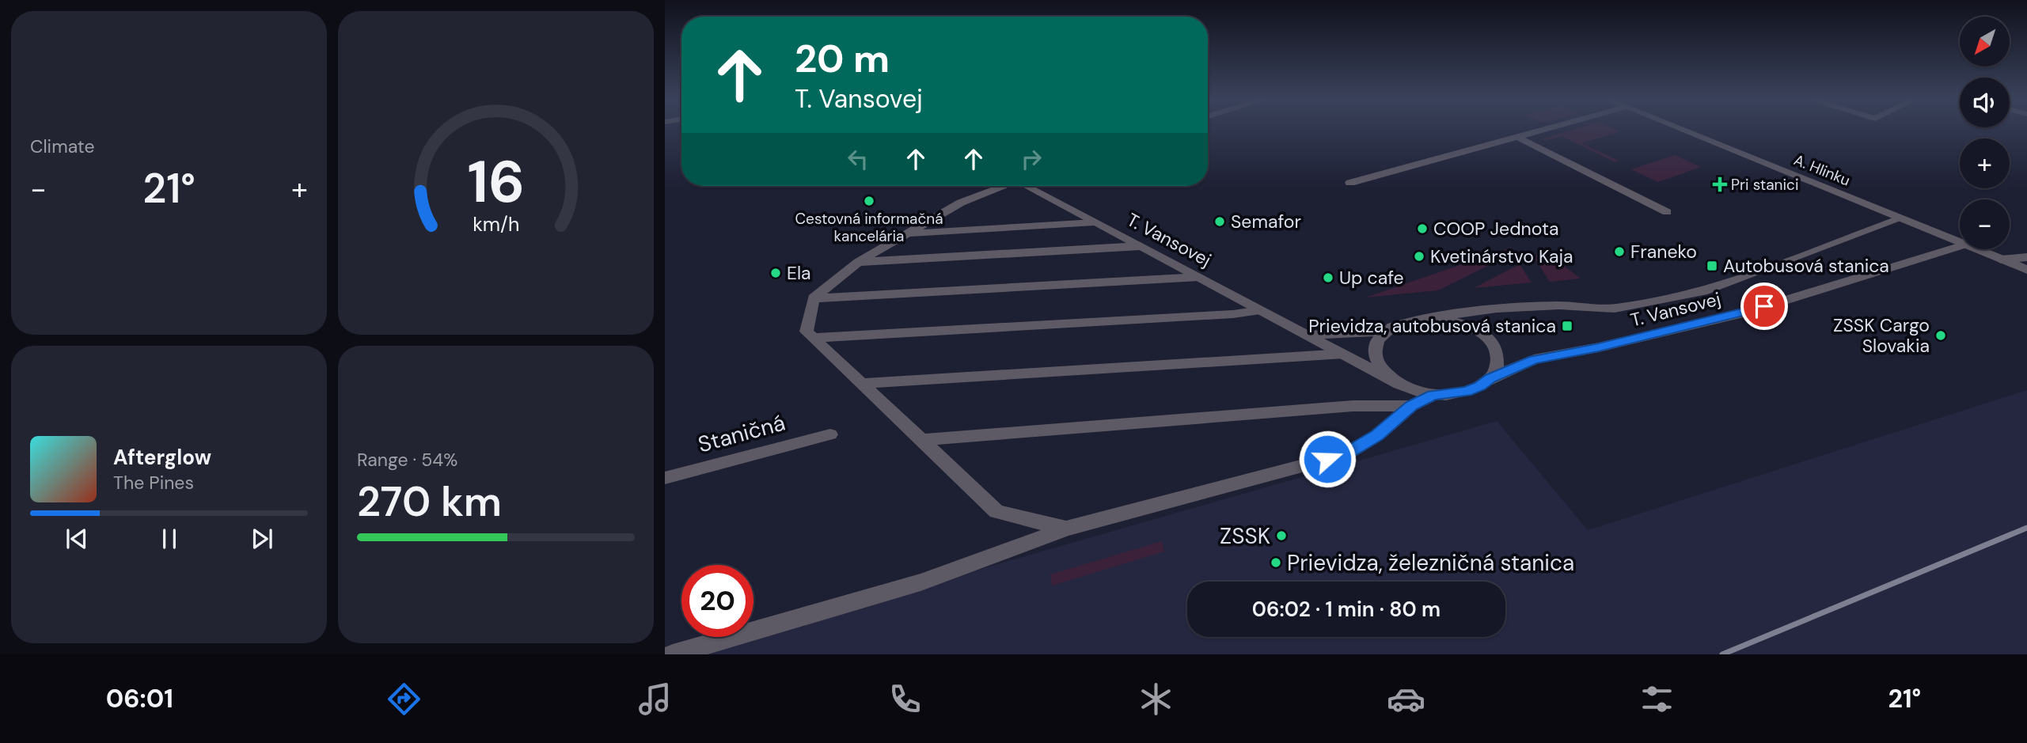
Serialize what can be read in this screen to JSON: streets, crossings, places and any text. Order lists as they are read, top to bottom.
{
  "streets": {
    "street": ["A. Hlinku", "T. Vansovej", "Staničná"]
  },
  "crossings": [
    ["A. Hlinku", "T. Vansovej"]
  ],
  "places": {
    "health": ["Pri stanici"],
    "other": [
      "Cestovná informačná kancelária",
      "Semafor",
      "COOP Jednota",
      "Franeko",
      "Kvetinárstvo Kaja",
      "Ela",
      "Up cafe",
      "ZSSK Cargo Slovakia",
      "ZSSK",
      "Prievidza, železničná stanica"
    ],
    "transit": ["Autobusová stanica", "Prievidza, autobusová stanica"]
  },
  "north": "bottom left",
  "page": {
    "tile": [
      "Climate",
      ["Range · 54%", "270 km"]
    ],
    "map_buttons": ["+", "−"],
    "turn": ["20 m", "T. Vansovej"],
    "heat": ["−", "21°", "+"],
    "song": ["Afterglow", "The Pines"],
    "limit": "20",
    "trip": "06:02 · 1 min · 80 m",
    "tabs": ["06:01", "21°"],
    "gauge": ["16", "km/h"]
  }
}
